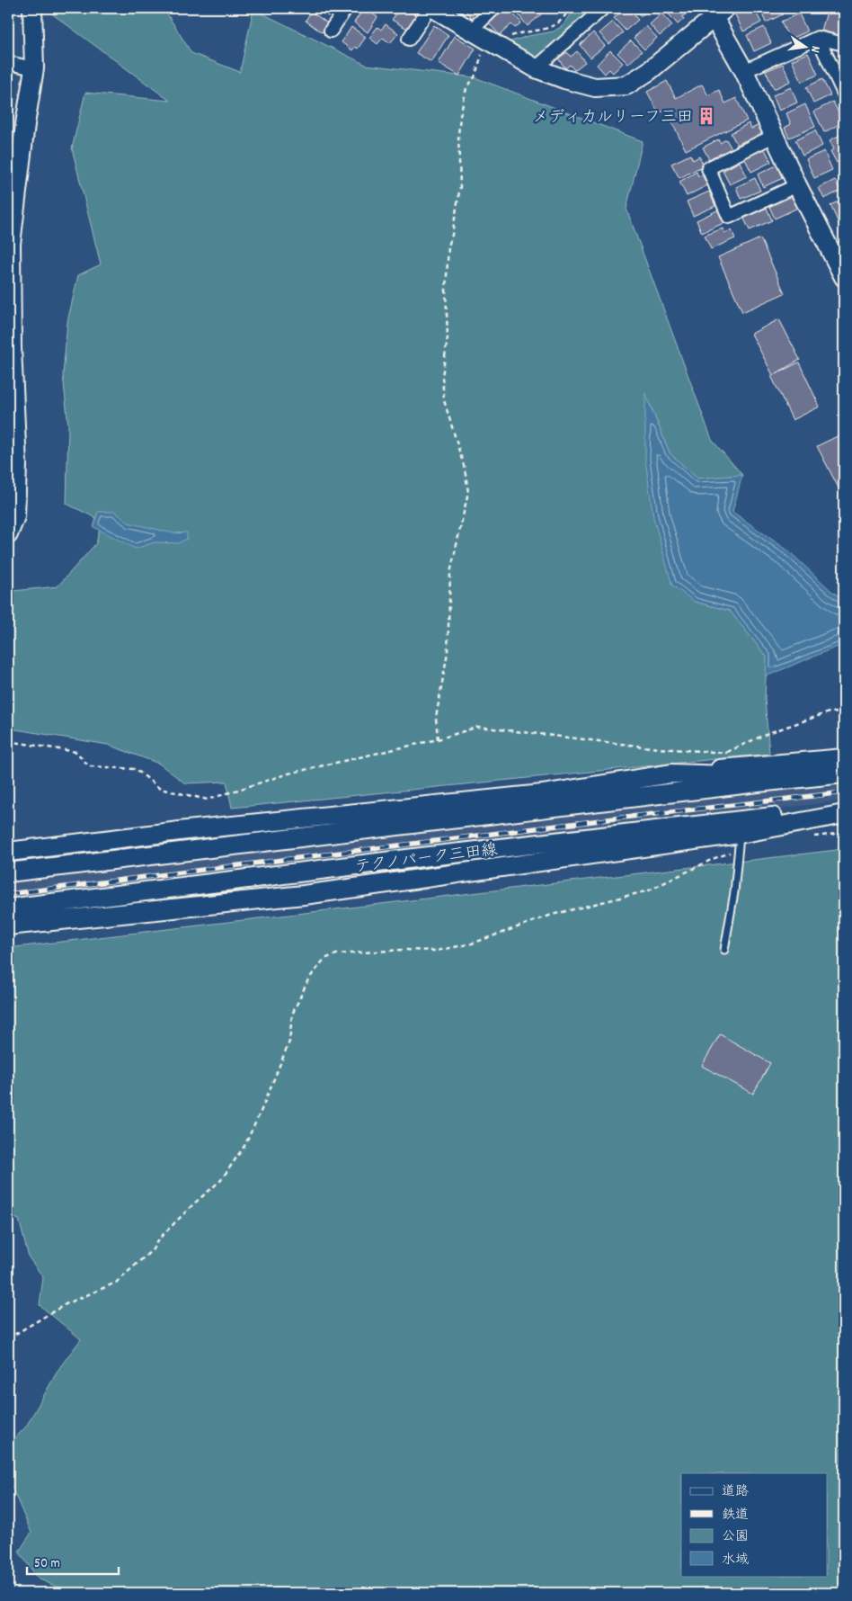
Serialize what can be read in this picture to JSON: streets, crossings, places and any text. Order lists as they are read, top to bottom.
{
  "streets": {
    "main road": ["テクノパーク三田線"]
  },
  "places": {
    "building": ["メディカルリーフ三田"]
  },
  "legend": [
    "道路",
    "鉄道",
    "公園",
    "水域"
  ],
  "scale_bar": "50 m",
  "north": "right"
}
